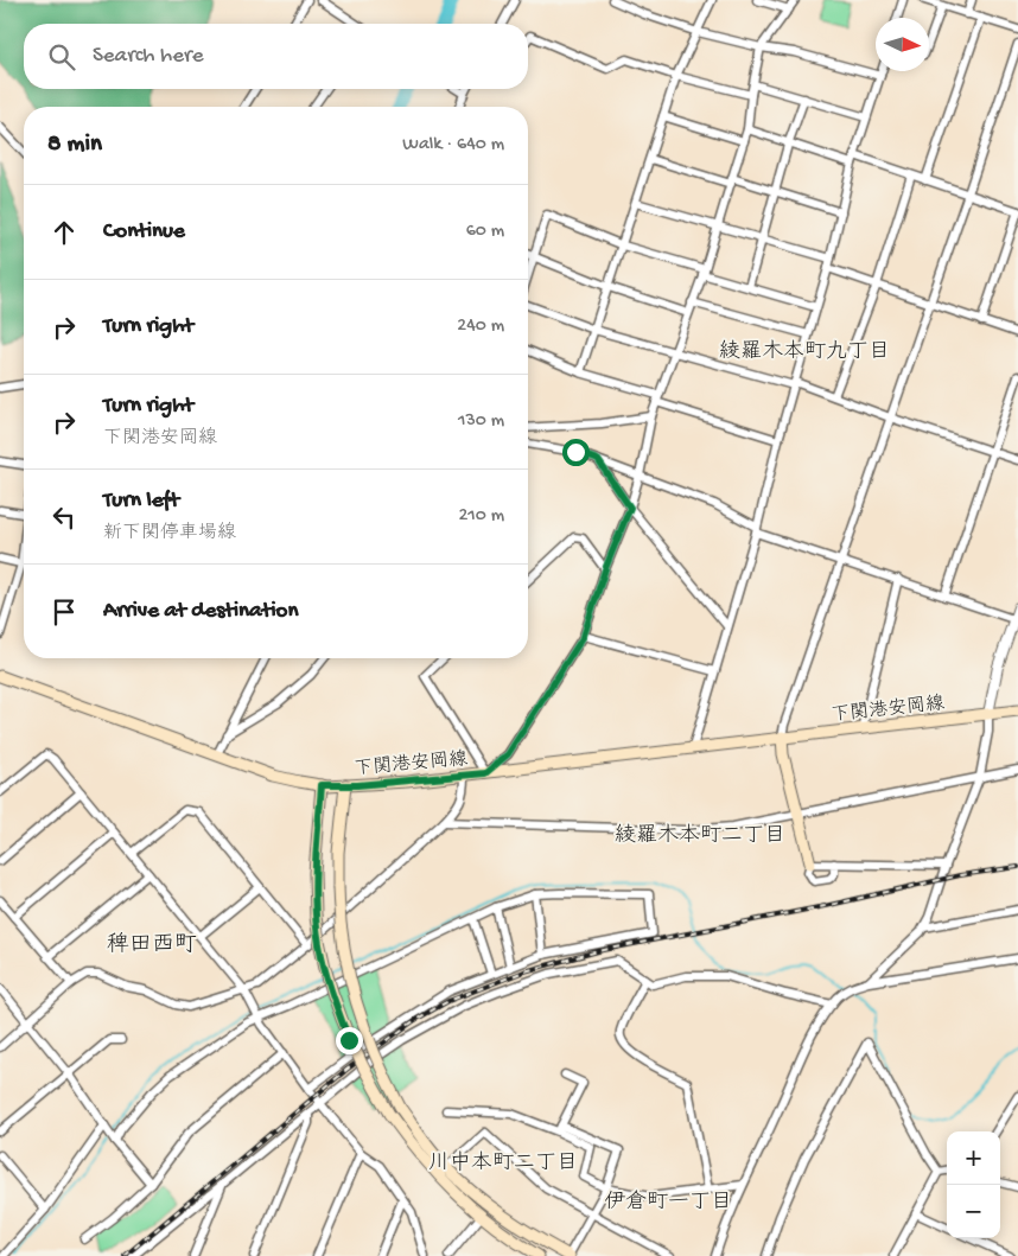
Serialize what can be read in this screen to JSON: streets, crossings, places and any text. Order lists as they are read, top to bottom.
{
  "streets": {
    "main road": ["下関港安岡線"]
  },
  "districts": [
    "綾羅木本町九丁目",
    "綾羅木本町二丁目",
    "稗田西町",
    "川中本町二丁目",
    "伊倉町一丁目"
  ],
  "north": "right",
  "page": {
    "search": "Search here",
    "heading": ["8 min", "Walk · 640 m"],
    "list": [
      ["Continue", "60 m"],
      ["Turn right", "240 m"],
      ["Turn right", "下関港安岡線", "130 m"],
      ["Turn left", "新下関停車場線", "210 m"],
      "Arrive at destination"
    ],
    "map_buttons": ["+", "−"]
  }
}
